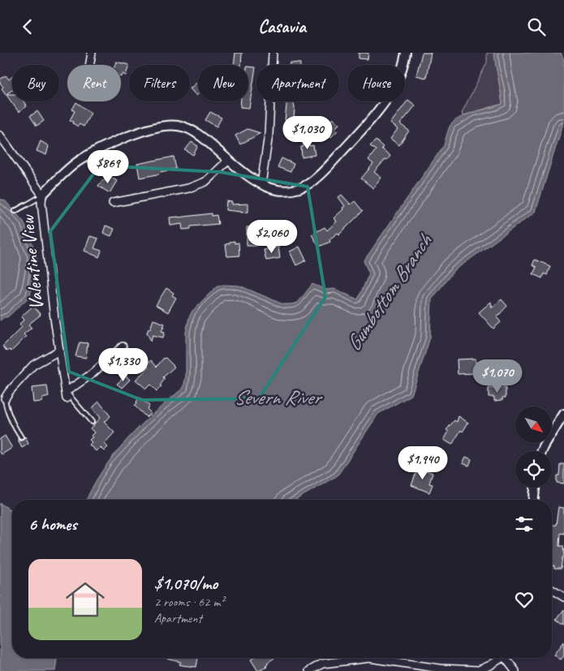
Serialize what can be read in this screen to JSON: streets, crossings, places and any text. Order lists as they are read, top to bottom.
{
  "streets": {
    "street": ["Valentine View"]
  },
  "water": ["Gumbottom Branch", "Severn River"],
  "north": "bottom right",
  "page": {
    "header": "Casavia",
    "chip": [
      "Buy",
      "Rent",
      "Filters",
      "New",
      "Apartment",
      "House"
    ],
    "price": [
      "$1,030",
      "$869",
      "$2,060",
      "$1,330",
      "$1,070",
      "$1,940"
    ],
    "heading": "6 homes",
    "list": [
      {
        "name": "$1,070/mo",
        "note": "2 rooms · 62 m² · Apartment"
      }
    ]
  }
}
